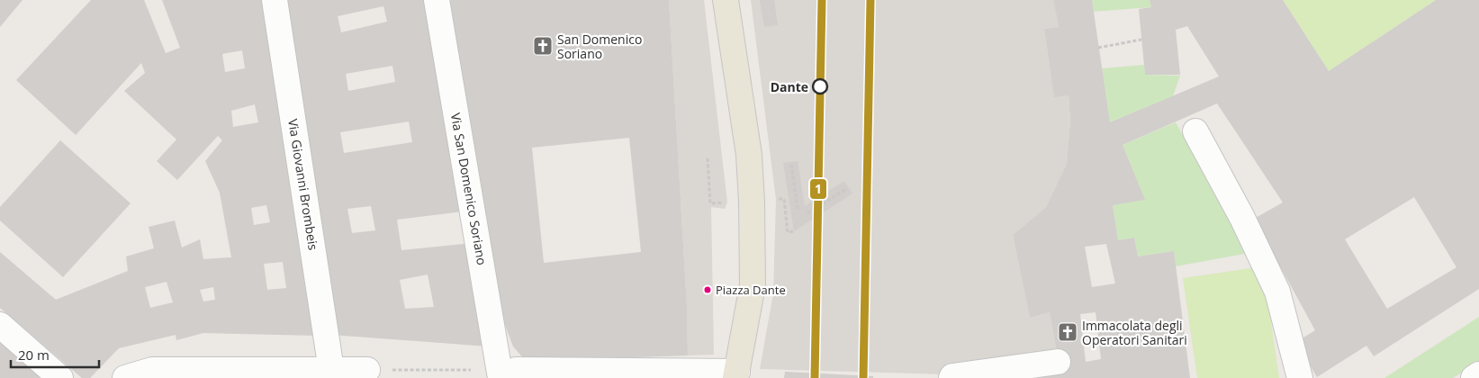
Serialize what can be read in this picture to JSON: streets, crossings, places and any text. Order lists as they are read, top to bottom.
{
  "streets": {
    "street": ["Via Giovanni Brombeis", "Via San Domenico Soriano"]
  },
  "places": {
    "church": ["San Domenico Soriano", "Immacolata degli Operatori Sanitari"],
    "other": ["Dante", "Piazza Dante"]
  },
  "lines": ["transit line 1"],
  "scale_bar": "20 m"
}
